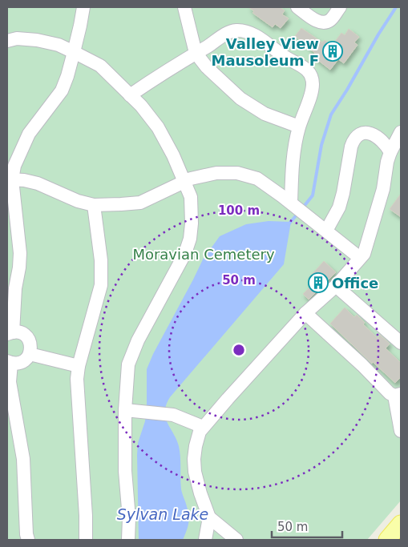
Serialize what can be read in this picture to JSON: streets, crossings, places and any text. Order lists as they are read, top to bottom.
{
  "water": ["Sylvan Lake"],
  "parks": ["Moravian Cemetery"],
  "places": {
    "building": ["Valley View Mausoleum F", "Office"]
  },
  "scale_bar": "50 m",
  "rings": ["100 m", "50 m"]
}
